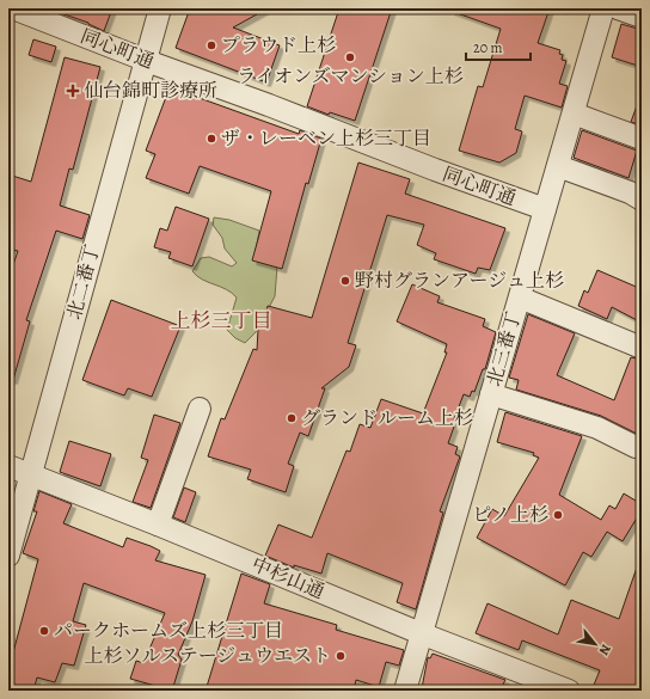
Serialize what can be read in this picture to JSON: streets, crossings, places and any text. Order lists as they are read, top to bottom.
{
  "streets": {
    "street": [
      "同心町通",
      "北二番丁",
      "北三番丁",
      "中杉山通"
    ]
  },
  "crossings": [
    ["同心町通", "北二番丁"],
    ["同心町通", "北三番丁"],
    ["北二番丁", "中杉山通"],
    ["北三番丁", "中杉山通"]
  ],
  "districts": ["上杉三丁目"],
  "places": {
    "other": [
      "プラウド上杉",
      "ライオンズマンション上杉",
      "ザ・レーベン上杉三丁目",
      "野村グランアージュ上杉",
      "グランドルーム上杉",
      "ピノ上杉",
      "パークホームズ上杉三丁目",
      "上杉ソルステージュウエスト"
    ],
    "health": ["仙台錦町診療所"]
  },
  "scale_bar": "20 m",
  "north": "bottom right"
}
